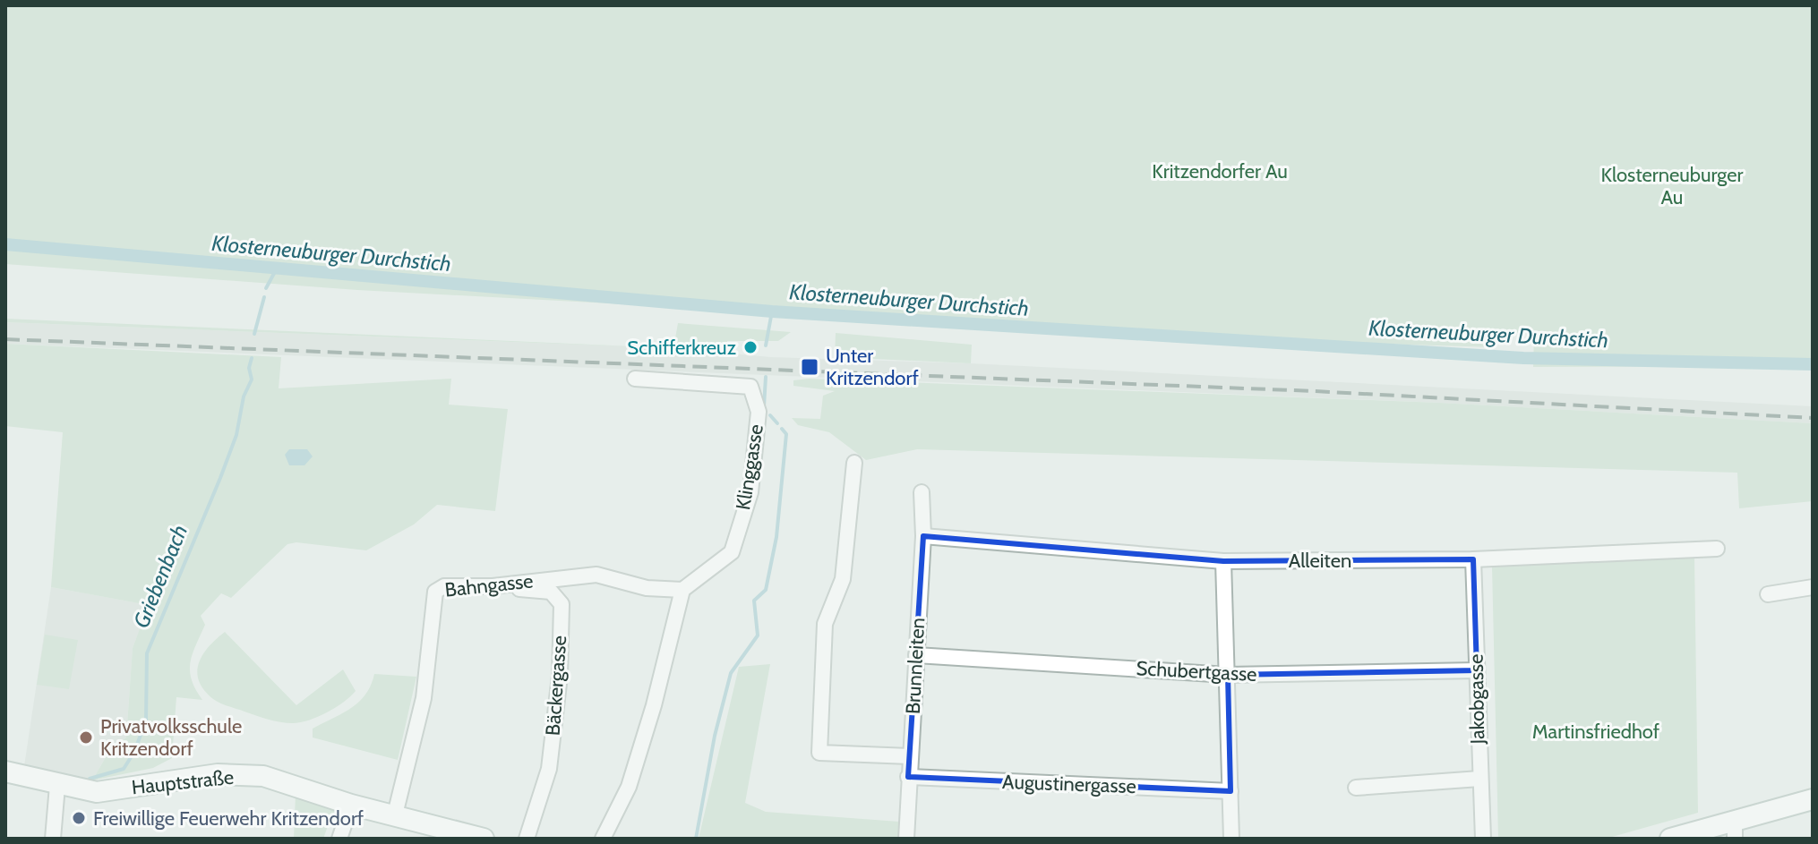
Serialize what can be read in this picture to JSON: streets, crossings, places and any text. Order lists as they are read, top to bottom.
{
  "streets": {
    "main road": ["Hauptstraße"],
    "street": [
      "Klinggasse",
      "Alleiten",
      "Bahngasse",
      "Brunnleiten",
      "Schubertgasse",
      "Bäckergasse",
      "Jakobgasse",
      "Augustinergasse"
    ]
  },
  "crossings": [
    ["Klinggasse", "Bahngasse"],
    ["Alleiten", "Brunnleiten"],
    ["Alleiten", "Jakobgasse"],
    ["Bahngasse", "Bäckergasse"],
    ["Bahngasse", "Hauptstraße"],
    ["Brunnleiten", "Schubertgasse"],
    ["Brunnleiten", "Augustinergasse"],
    ["Schubertgasse", "Jakobgasse"]
  ],
  "water": ["Klosterneuburger Durchstich", "Griebenbach"],
  "parks": ["Kritzendorfer Au", "Klosterneuburger Au", "Martinsfriedhof"],
  "places": {
    "other": ["Schifferkreuz", "Privatvolksschule Kritzendorf", "Freiwillige Feuerwehr Kritzendorf"],
    "transit": ["Unter Kritzendorf"]
  }
}
